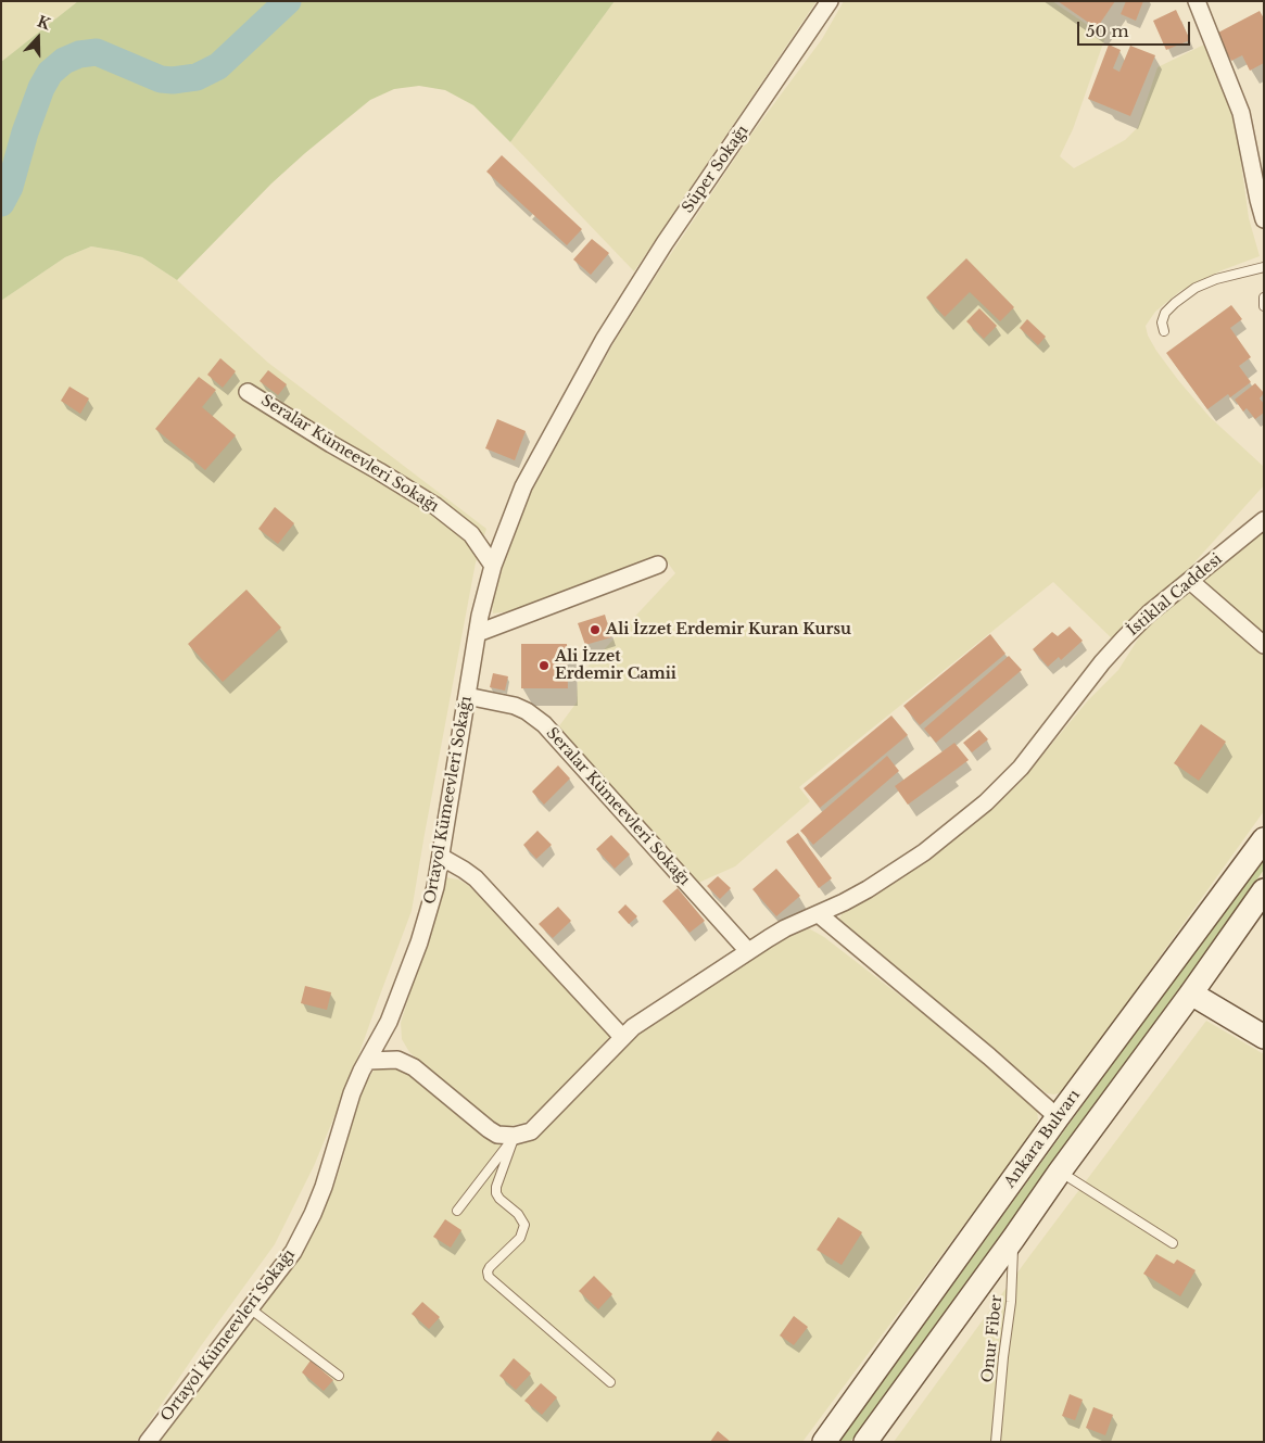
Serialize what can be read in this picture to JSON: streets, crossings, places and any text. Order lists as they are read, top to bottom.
{
  "streets": {
    "main road": ["Ankara Bulvarı"],
    "street": [
      "Süper Sokağı",
      "Seralar Kümeevleri Sokağı",
      "İstiklal Caddesi",
      "Ortayol Kümeevleri Sokağı"
    ],
    "lane": ["Onur Fiber"]
  },
  "crossings": [
    ["Süper Sokağı", "Ortayol Kümeevleri Sokağı"],
    ["Seralar Kümeevleri Sokağı", "Ortayol Kümeevleri Sokağı"]
  ],
  "places": ["Ali İzzet Erdemir Kuran Kursu", "Ali İzzet Erdemir Camii"],
  "scale_bar": "50 m",
  "north": "top"
}
